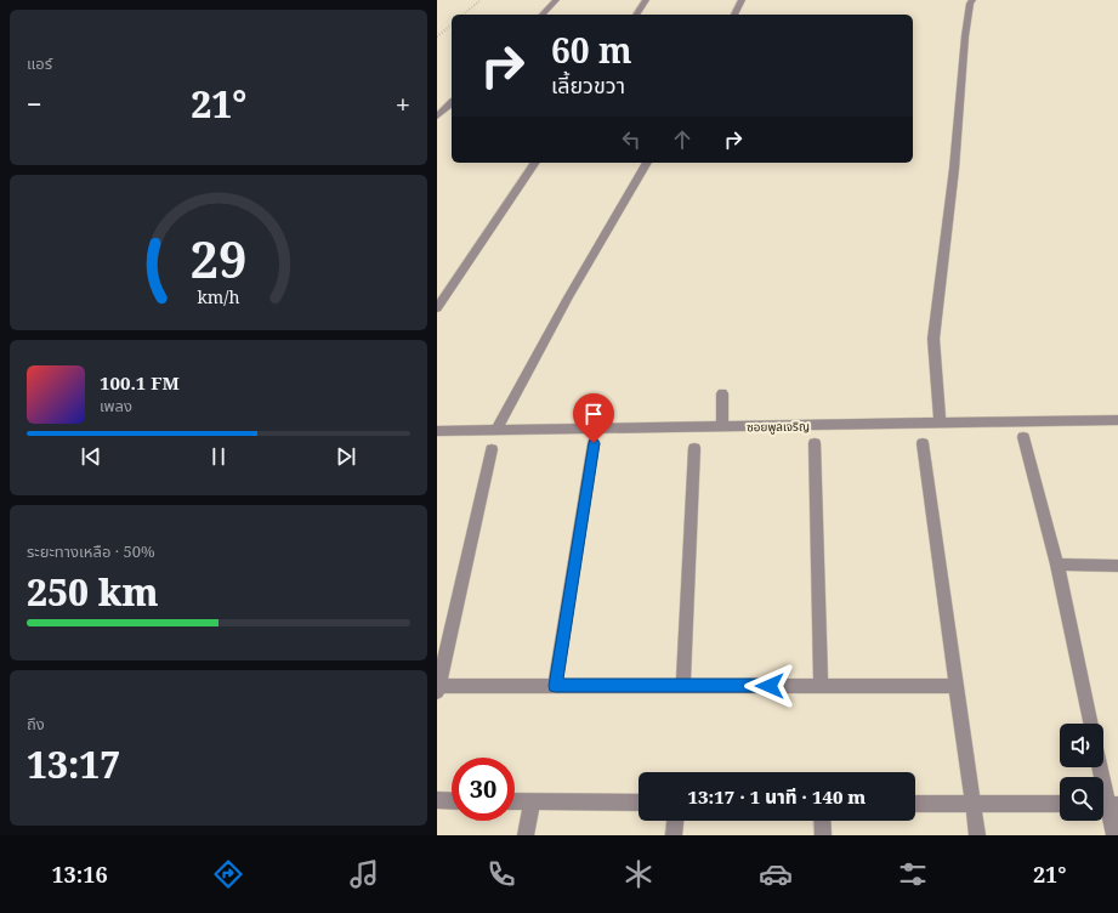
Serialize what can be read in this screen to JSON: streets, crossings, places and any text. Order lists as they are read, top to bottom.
{
  "streets": {
    "street": ["ซอยพูลเจริญ"]
  },
  "page": {
    "tile": [
      "แอร์",
      ["ระยะทางเหลือ · 50%", "250 km"],
      ["ถึง", "13:17"]
    ],
    "turn": ["60 m", "เลี้ยวขวา"],
    "heat": ["−", "21°", "+"],
    "song": ["100.1 FM", "เพลง"],
    "limit": "30",
    "trip": "13:17 · 1 นาที · 140 m",
    "tabs": ["13:16", "21°"],
    "gauge": ["29", "km/h"]
  }
}
